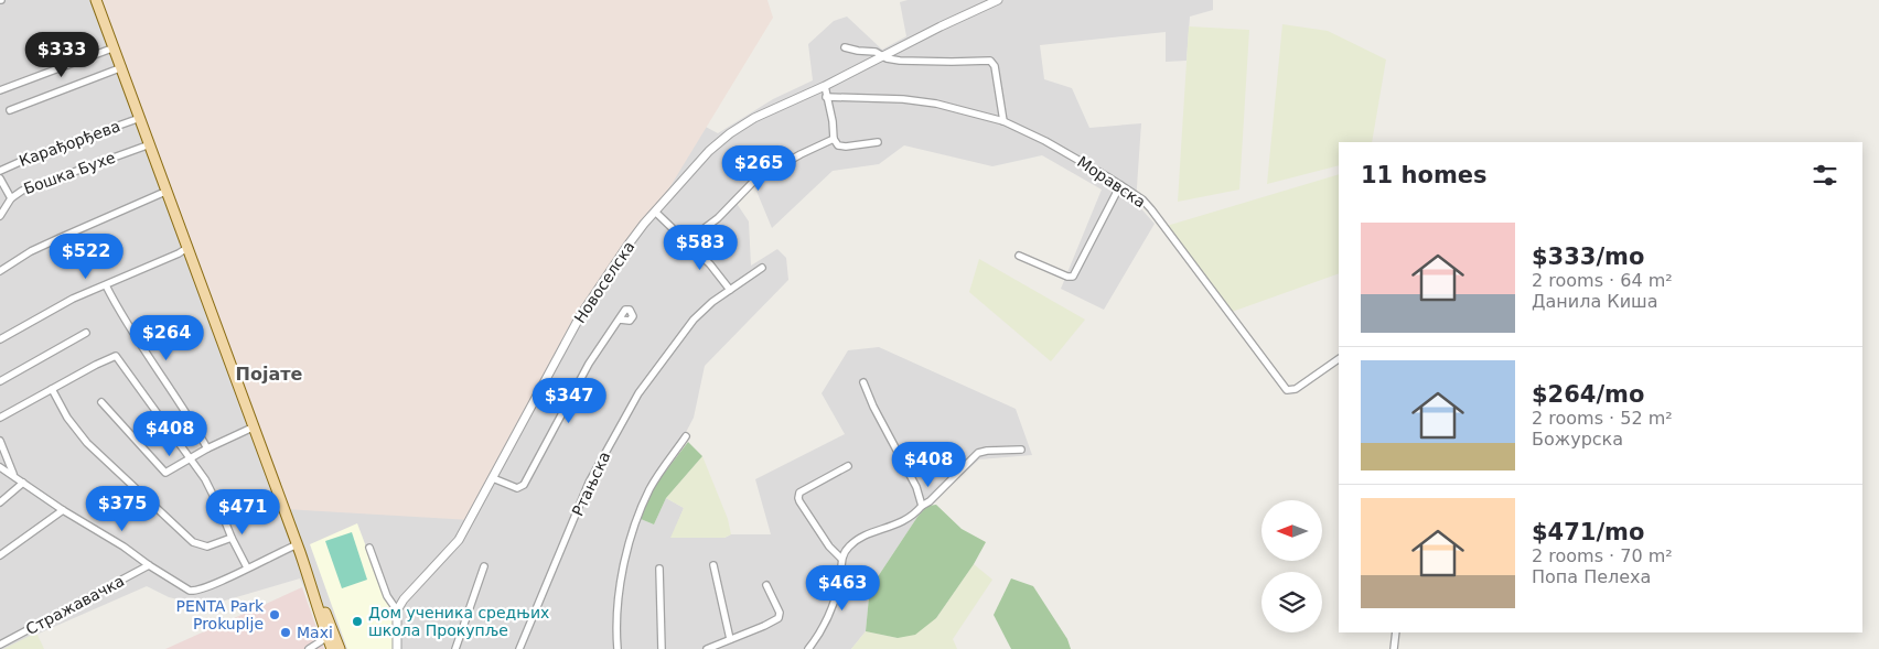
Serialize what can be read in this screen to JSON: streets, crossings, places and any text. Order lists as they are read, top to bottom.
{
  "streets": {
    "street": [
      "Карађорђева",
      "Бошка Бухе",
      "Моравска",
      "Новоселска",
      "Ртањска",
      "Стражавачка"
    ]
  },
  "districts": ["Појате"],
  "places": ["PENTA Park Prokuplje", "Дом ученика средњих школа Прокупље", "Maxi"],
  "north": "left",
  "page": {
    "price": [
      "$333",
      "$265",
      "$583",
      "$522",
      "$264",
      "$347",
      "$408",
      "$408",
      "$375",
      "$471",
      "$463"
    ],
    "heading": "11 homes",
    "list": [
      {
        "name": "$333/mo",
        "note": "2 rooms · 64 m² · Данила Киша"
      },
      {
        "name": "$264/mo",
        "note": "2 rooms · 52 m² · Божурска"
      },
      {
        "name": "$471/mo",
        "note": "2 rooms · 70 m² · Попа Пелеха"
      }
    ]
  }
}
